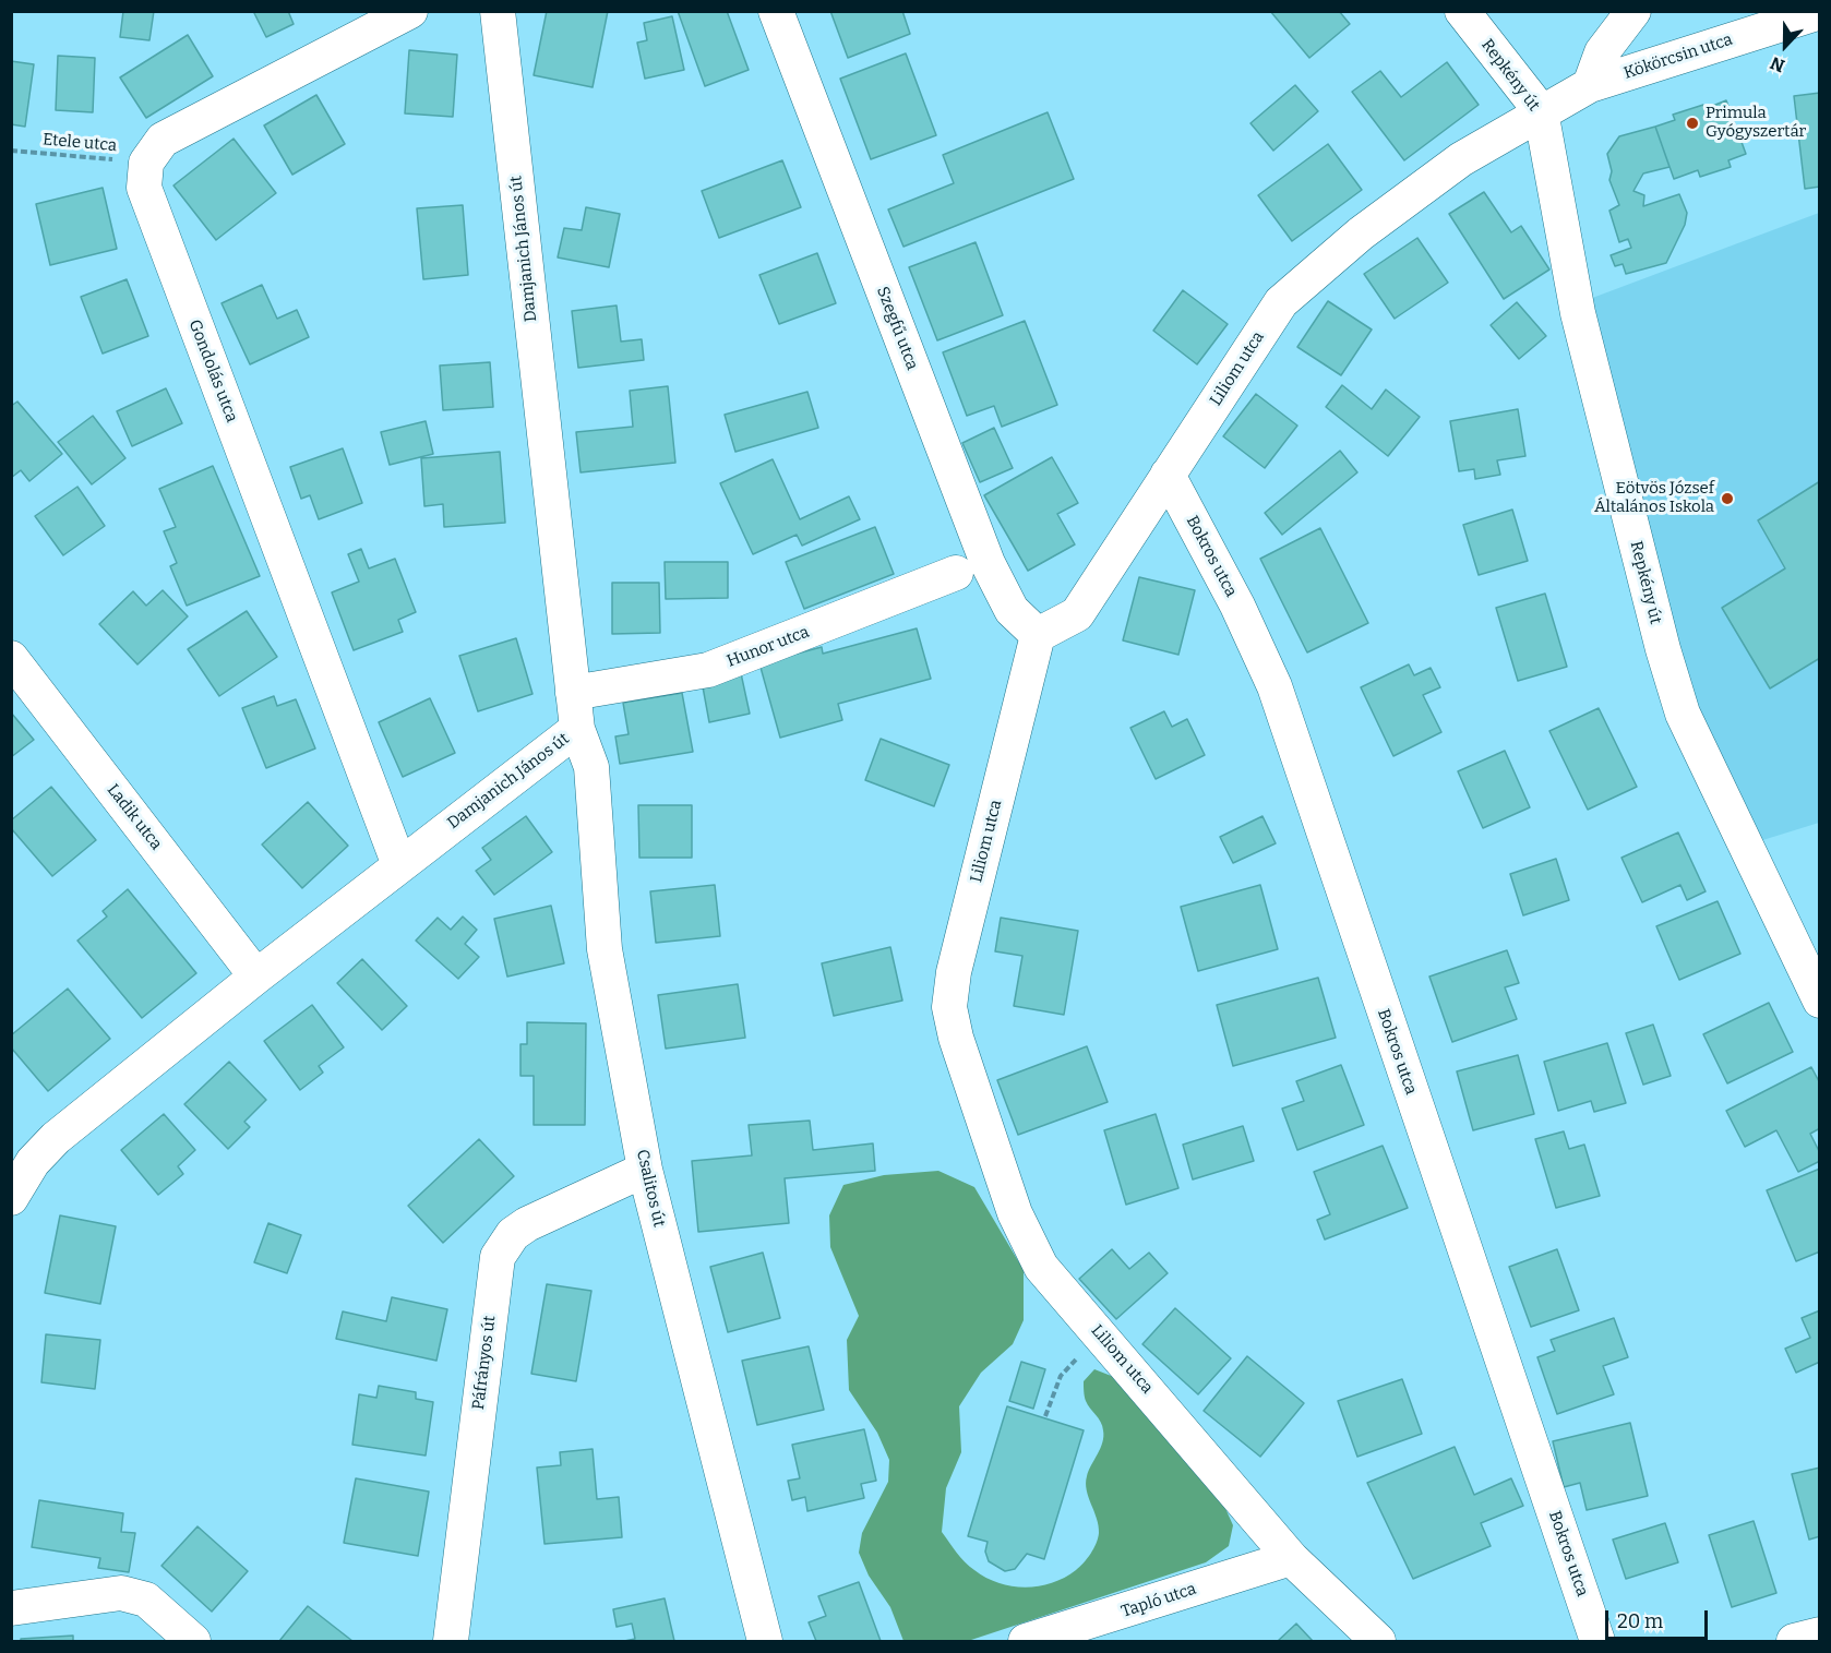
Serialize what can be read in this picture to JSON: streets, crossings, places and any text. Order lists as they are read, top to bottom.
{
  "streets": {
    "street": [
      "Kökörcsin utca",
      "Repkény út",
      "Damjanich János út",
      "Szegfű utca",
      "Liliom utca",
      "Gondolás utca",
      "Bokros utca",
      "Hunor utca",
      "Ladik utca",
      "Csalitos út",
      "Páfrányos út",
      "Tapló utca"
    ],
    "path": ["Etele utca"]
  },
  "crossings": [
    ["Kökörcsin utca", "Repkény út"],
    ["Kökörcsin utca", "Liliom utca"],
    ["Repkény út", "Liliom utca"],
    ["Etele utca", "Gondolás utca"],
    ["Damjanich János út", "Gondolás utca"],
    ["Damjanich János út", "Hunor utca"],
    ["Damjanich János út", "Ladik utca"],
    ["Damjanich János út", "Csalitos út"],
    ["Szegfű utca", "Liliom utca"],
    ["Liliom utca", "Bokros utca"],
    ["Liliom utca", "Tapló utca"],
    ["Csalitos út", "Páfrányos út"]
  ],
  "places": ["Primula Gyógyszertár", "Eötvös József Általános Iskola"],
  "scale_bar": "20 m",
  "north": "bottom"
}
